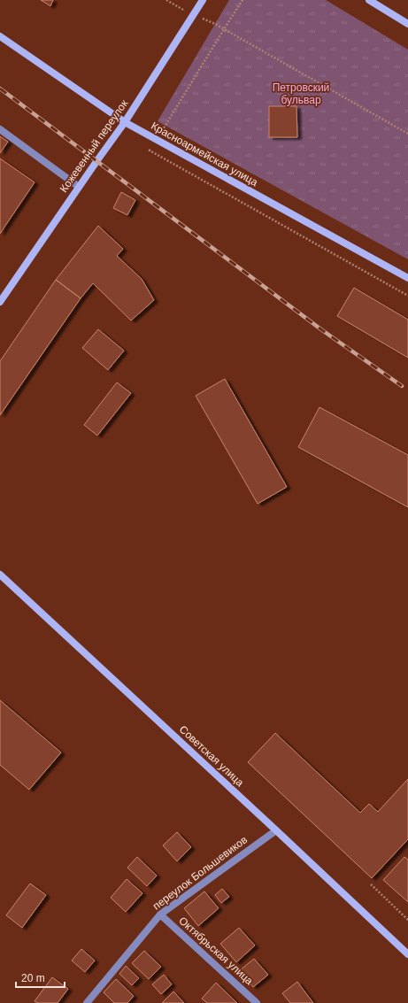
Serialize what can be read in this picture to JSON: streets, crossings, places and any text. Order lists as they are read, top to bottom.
{
  "streets": {
    "street": [
      "Кожевенный переулок",
      "Красноармейская улица",
      "Советская улица",
      "переулок Большевиков",
      "Октябрьская улица"
    ]
  },
  "crossings": [
    ["Кожевенный переулок", "Красноармейская улица"],
    ["Советская улица", "переулок Большевиков"],
    ["переулок Большевиков", "Октябрьская улица"]
  ],
  "parks": ["Петровский бульвар"],
  "scale_bar": "20 m"
}
